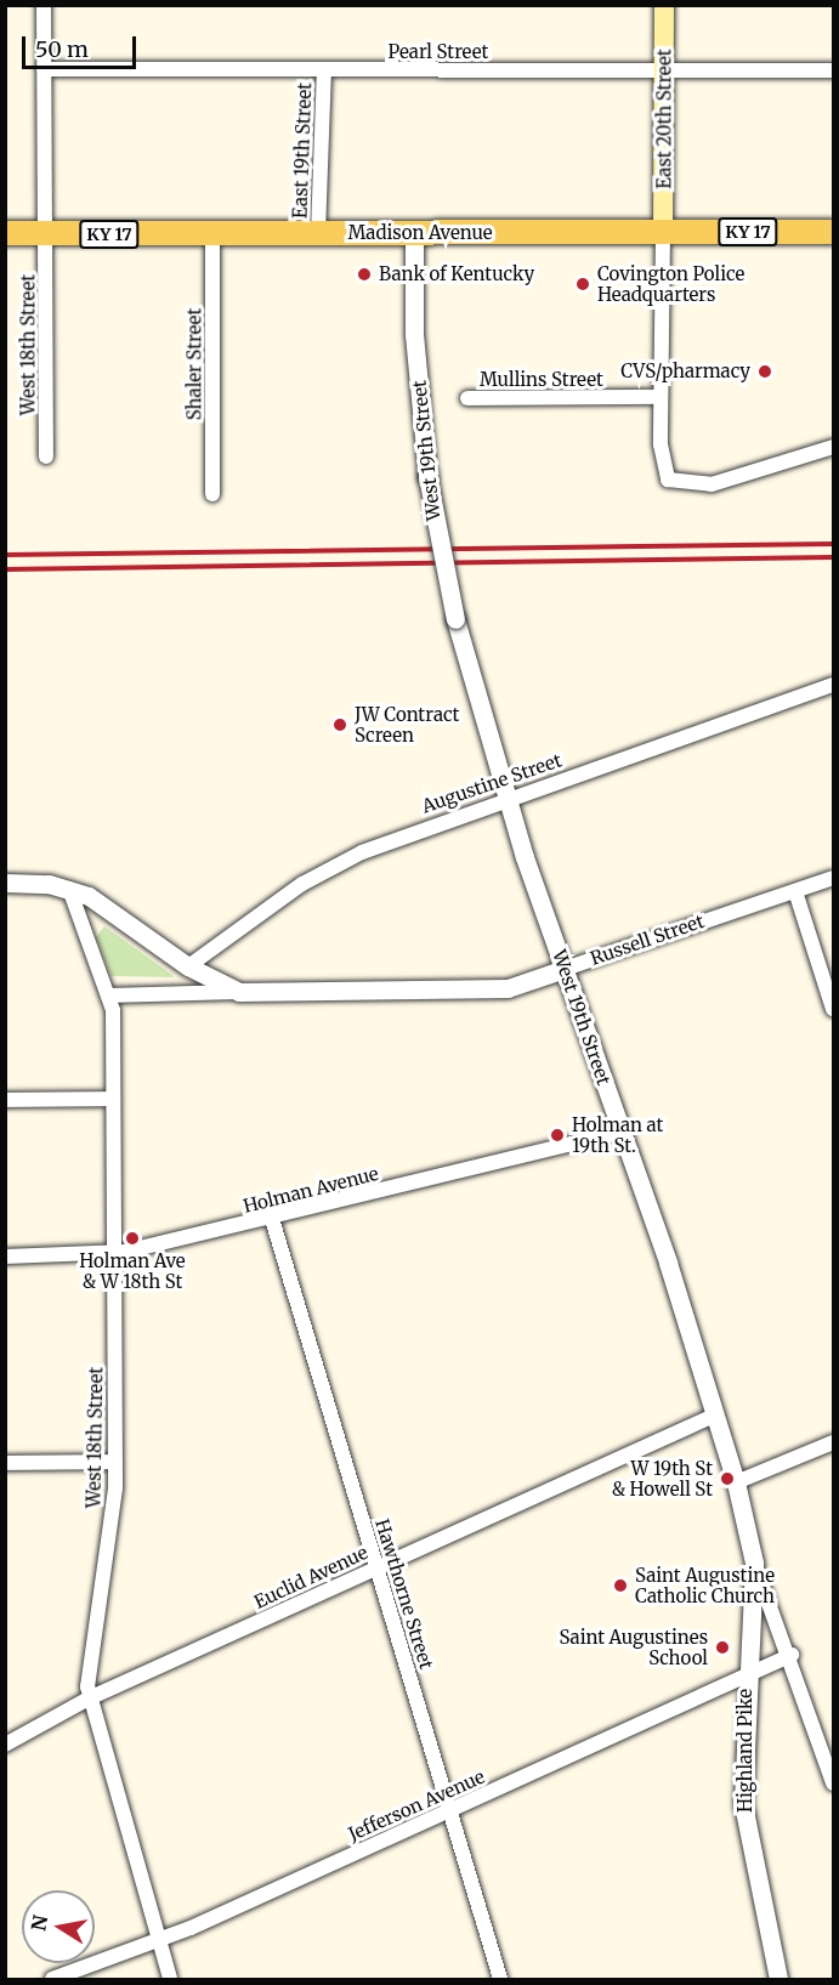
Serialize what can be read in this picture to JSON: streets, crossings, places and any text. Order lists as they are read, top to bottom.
{
  "streets": {
    "main road": ["East 20th Street", "KY 17", "Madison Avenue"],
    "street": [
      "Pearl Street",
      "East 19th Street",
      "West 18th Street",
      "Shaler Street",
      "Mullins Street",
      "West 19th Street",
      "Augustine Street",
      "Russell Street",
      "Holman Avenue",
      "Euclid Avenue",
      "Hawthorne Street",
      "Highland Pike",
      "Jefferson Avenue"
    ]
  },
  "crossings": [
    ["Pearl Street", "East 20th Street"],
    ["Pearl Street", "East 19th Street"],
    ["Pearl Street", "West 18th Street"],
    ["East 20th Street", "Madison Avenue"],
    ["East 19th Street", "Madison Avenue"],
    ["Madison Avenue", "West 18th Street"],
    ["Madison Avenue", "Shaler Street"],
    ["Madison Avenue", "West 19th Street"],
    ["West 18th Street", "Russell Street"],
    ["West 18th Street", "Holman Avenue"],
    ["West 18th Street", "Euclid Avenue"],
    ["West 18th Street", "Jefferson Avenue"],
    ["West 19th Street", "Augustine Street"],
    ["West 19th Street", "Russell Street"],
    ["West 19th Street", "Holman Avenue"],
    ["West 19th Street", "Euclid Avenue"],
    ["West 19th Street", "Highland Pike"],
    ["West 19th Street", "Jefferson Avenue"],
    ["Augustine Street", "Russell Street"],
    ["Holman Avenue", "Hawthorne Street"],
    ["Euclid Avenue", "Hawthorne Street"],
    ["Hawthorne Street", "Jefferson Avenue"],
    ["Highland Pike", "Jefferson Avenue"]
  ],
  "places": [
    "Bank of Kentucky",
    "Covington Police Headquarters",
    "CVS/pharmacy",
    "JW Contract Screen",
    "Holman at 19th St.",
    "Holman Ave & W 18th St",
    "W 19th St & Howell St",
    "Saint Augustine Catholic Church",
    "Saint Augustines School"
  ],
  "scale_bar": "50 m",
  "north": "left"
}
